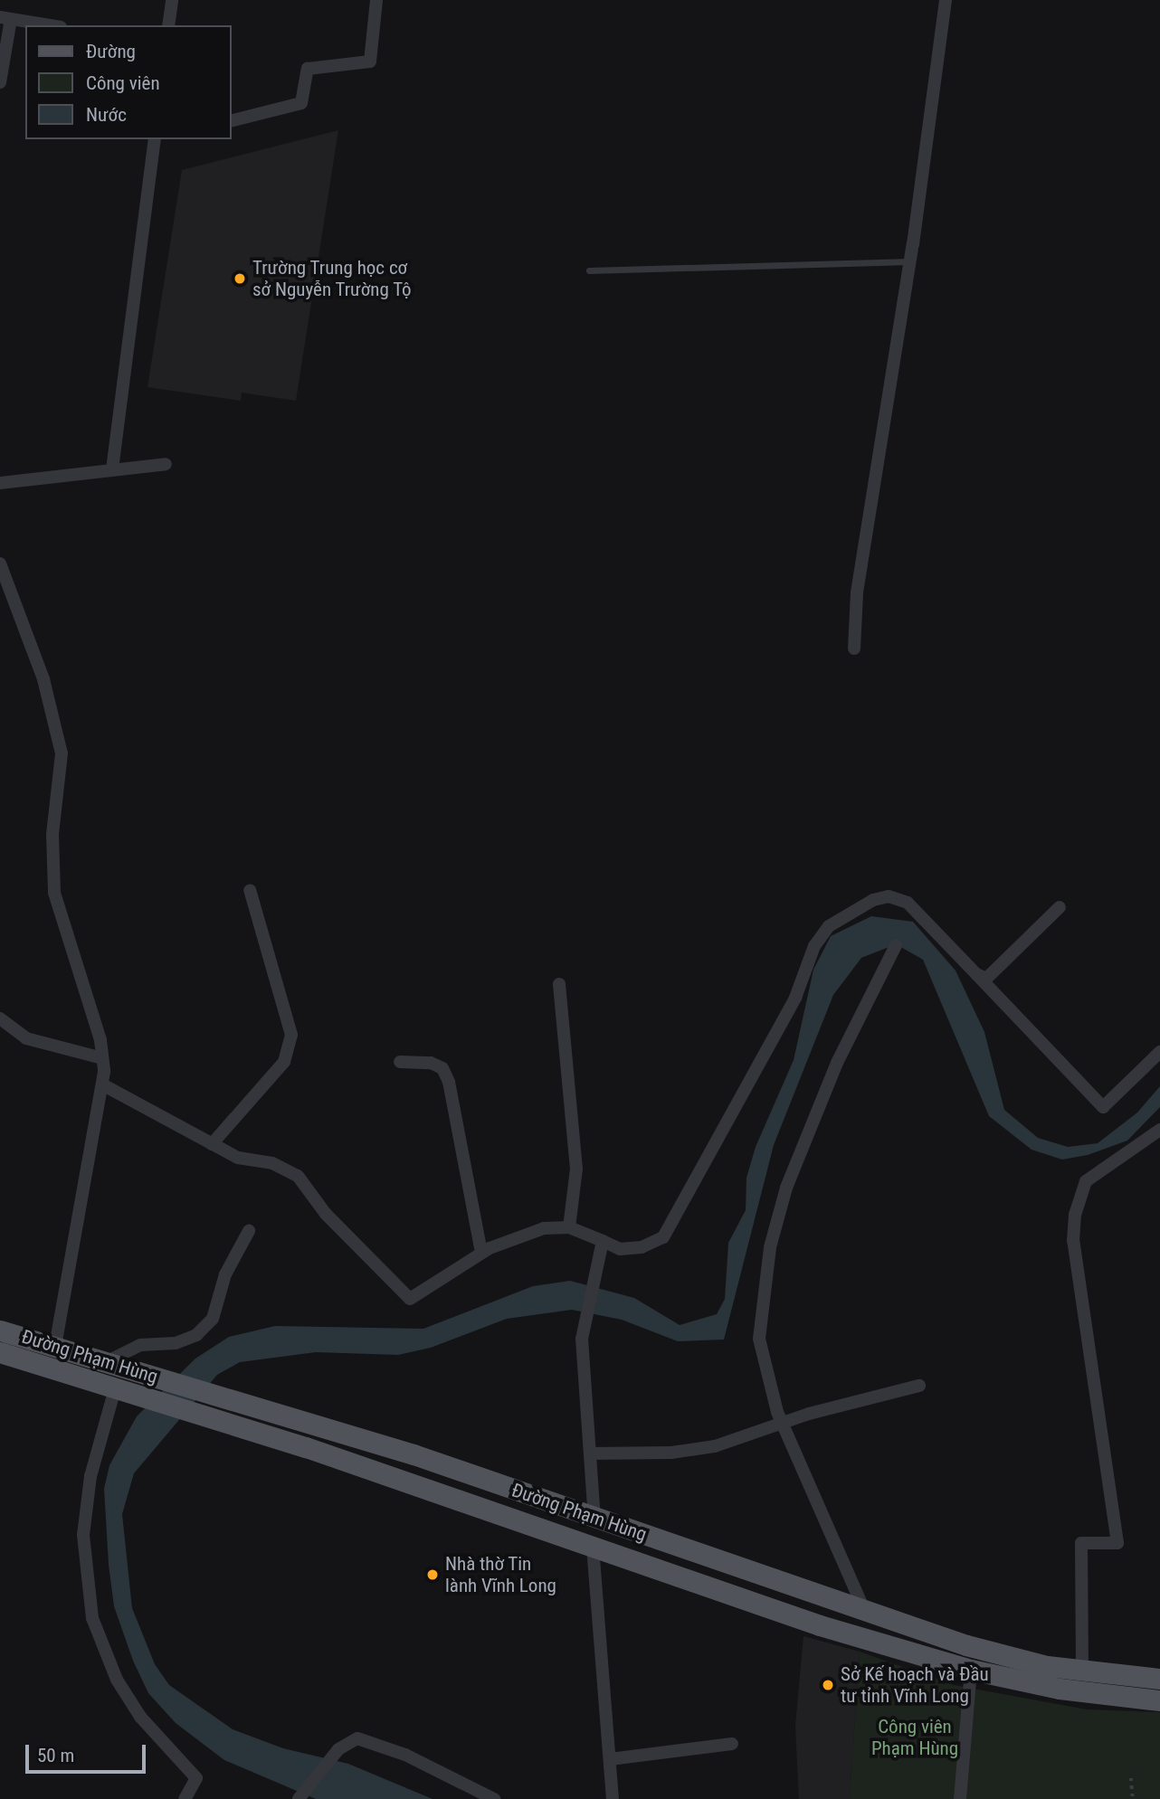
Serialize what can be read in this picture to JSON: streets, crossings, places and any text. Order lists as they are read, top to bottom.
{
  "streets": {
    "main road": ["Đường Phạm Hùng"]
  },
  "parks": ["Công viên Phạm Hùng"],
  "places": ["Trường Trung học cơ sở Nguyễn Trường Tộ", "Nhà thờ Tin lành Vĩnh Long", "Sở Kế hoạch và Đầu tư tỉnh Vĩnh Long"],
  "legend": ["Đường", "Công viên", "Nước"],
  "scale_bar": "50 m"
}
